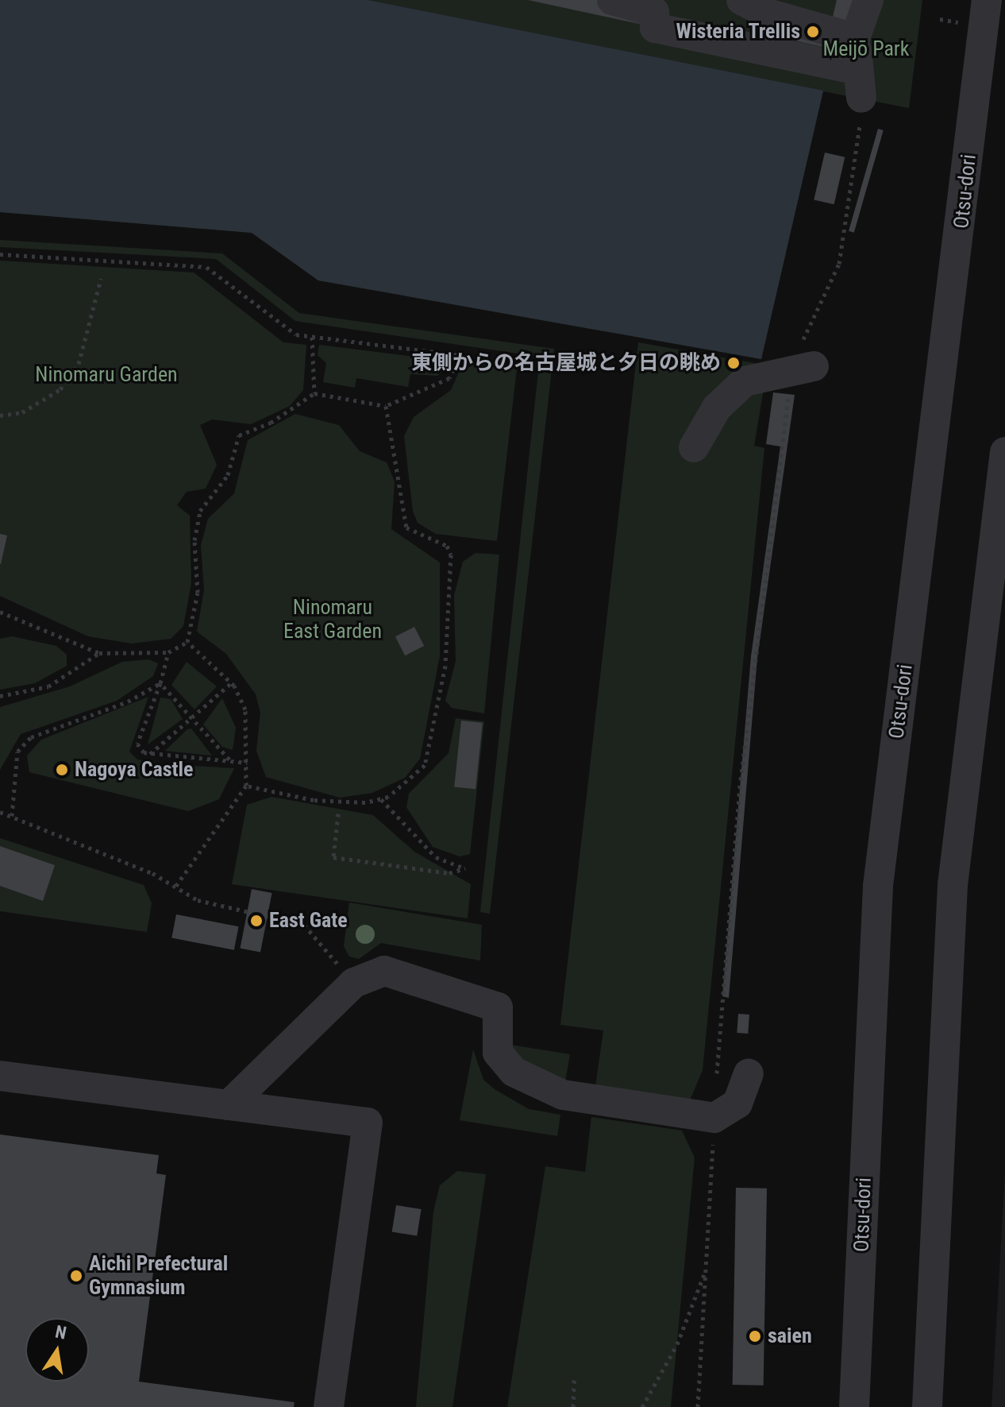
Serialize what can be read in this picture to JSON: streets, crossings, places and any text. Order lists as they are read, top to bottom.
{
  "streets": {
    "street": ["Otsu-dori"]
  },
  "parks": ["Meijō Park", "Ninomaru Garden", "Ninomaru East Garden"],
  "places": [
    "Wisteria Trellis",
    "東側からの名古屋城と夕日の眺め",
    "Nagoya Castle",
    "East Gate",
    "Aichi Prefectural Gymnasium",
    "saien"
  ],
  "north": "top"
}
